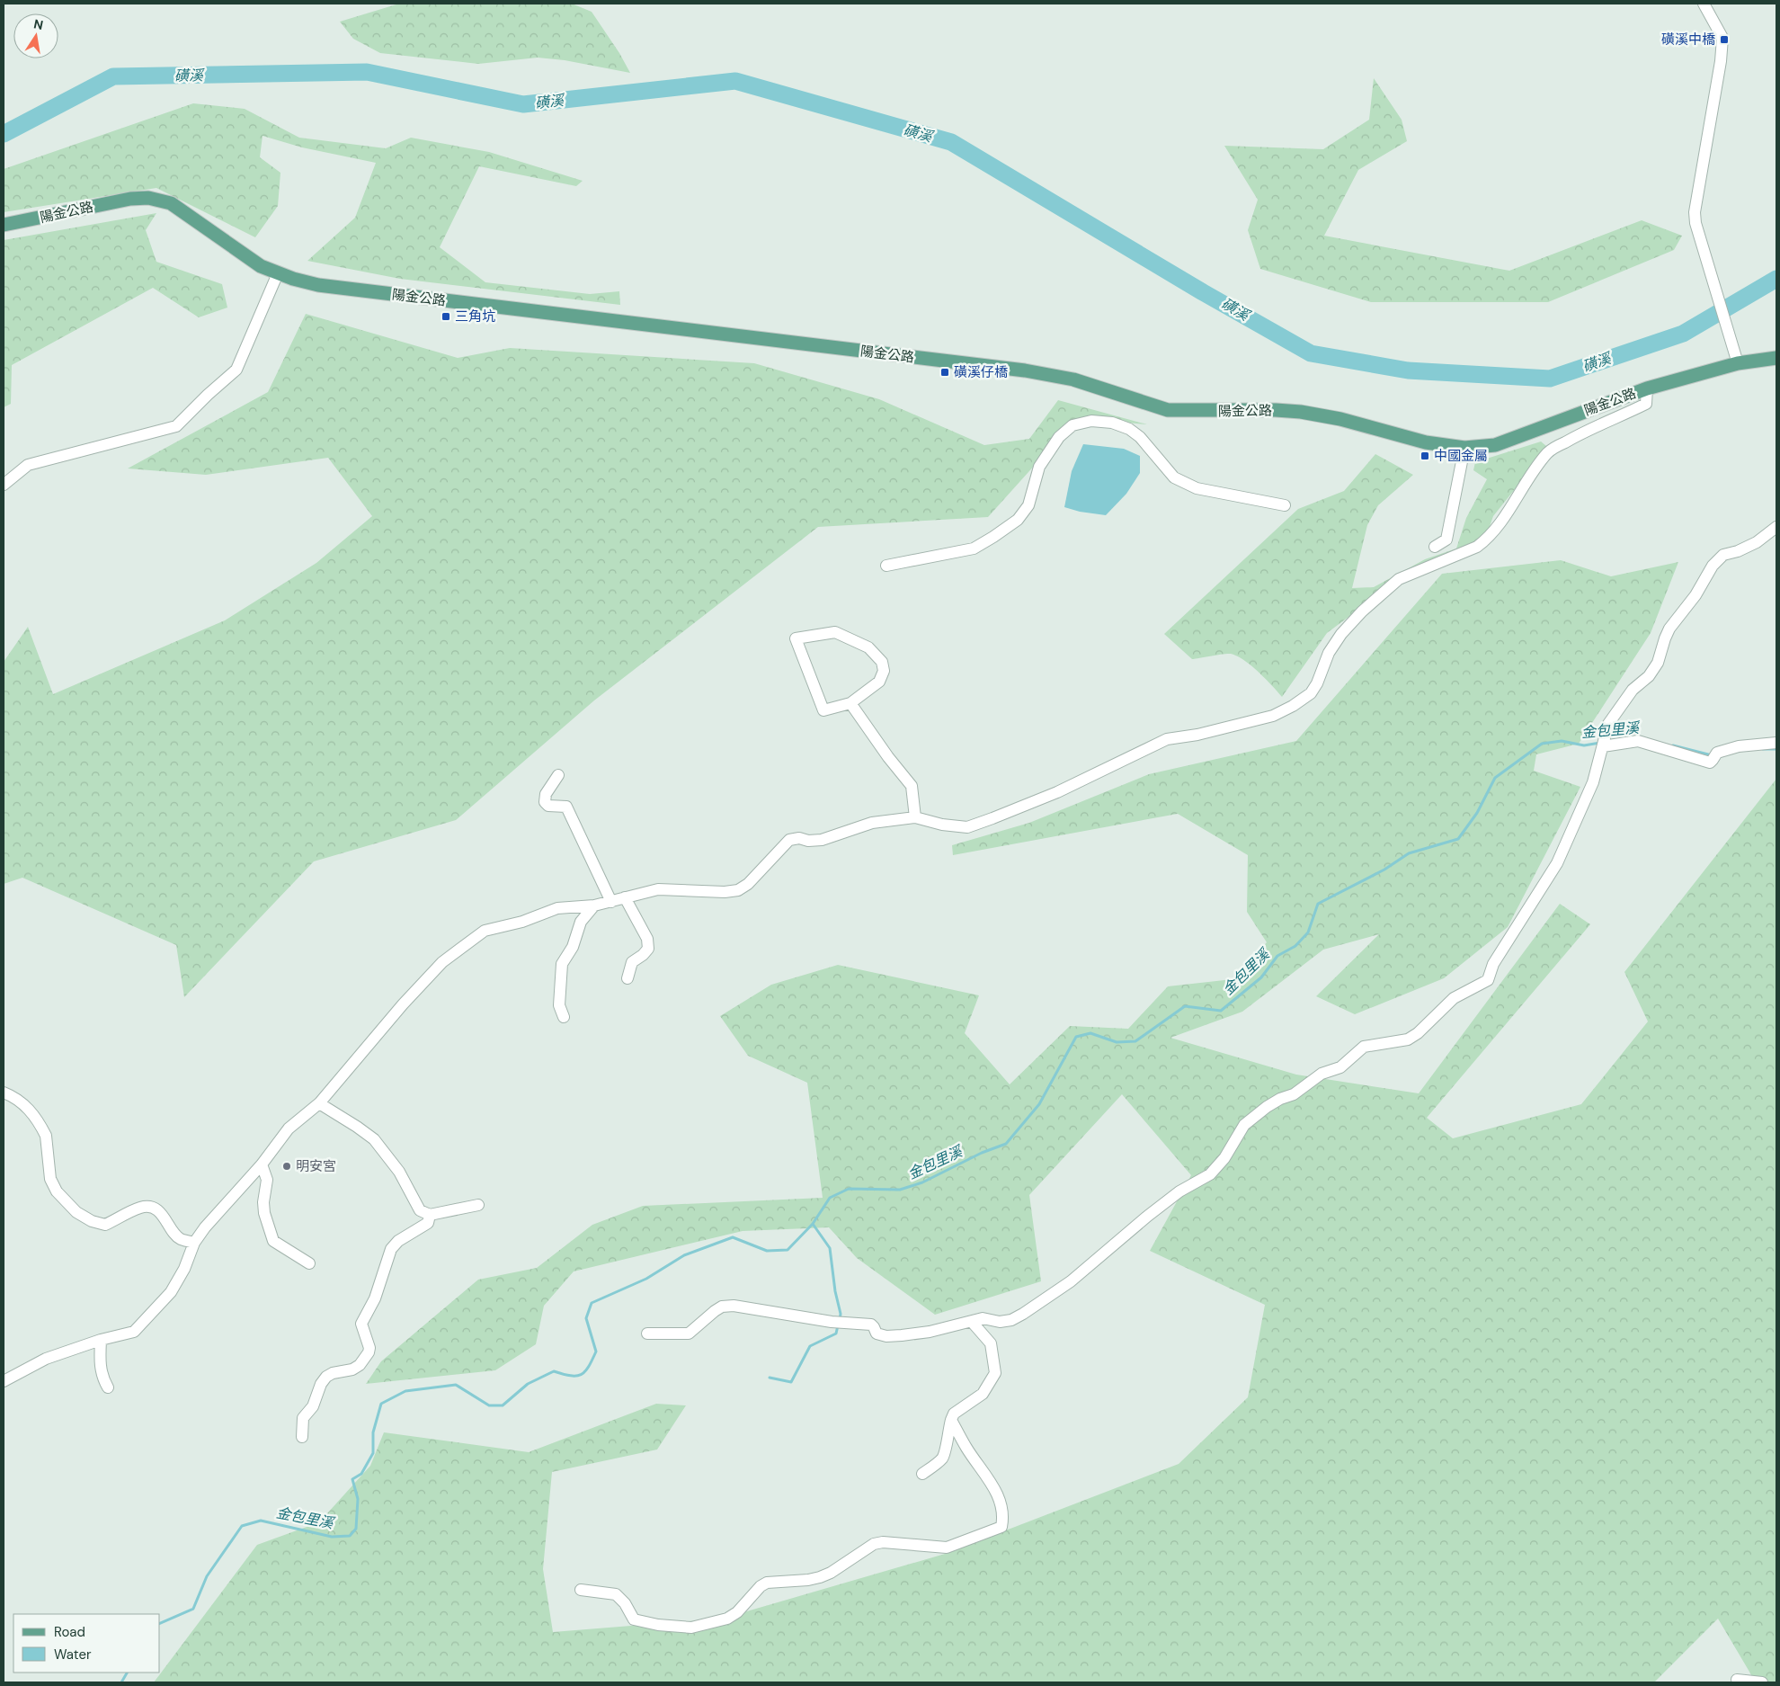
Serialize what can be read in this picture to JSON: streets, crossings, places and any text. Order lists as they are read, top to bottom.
{
  "streets": {
    "main road": ["陽金公路"]
  },
  "water": ["磺溪", "金包里溪"],
  "places": {
    "transit": [
      "磺溪中橋",
      "三角坑",
      "磺溪仔橋",
      "中國金屬"
    ],
    "other": ["明安宮"]
  },
  "legend": ["Road", "Water"],
  "north": "top"
}
